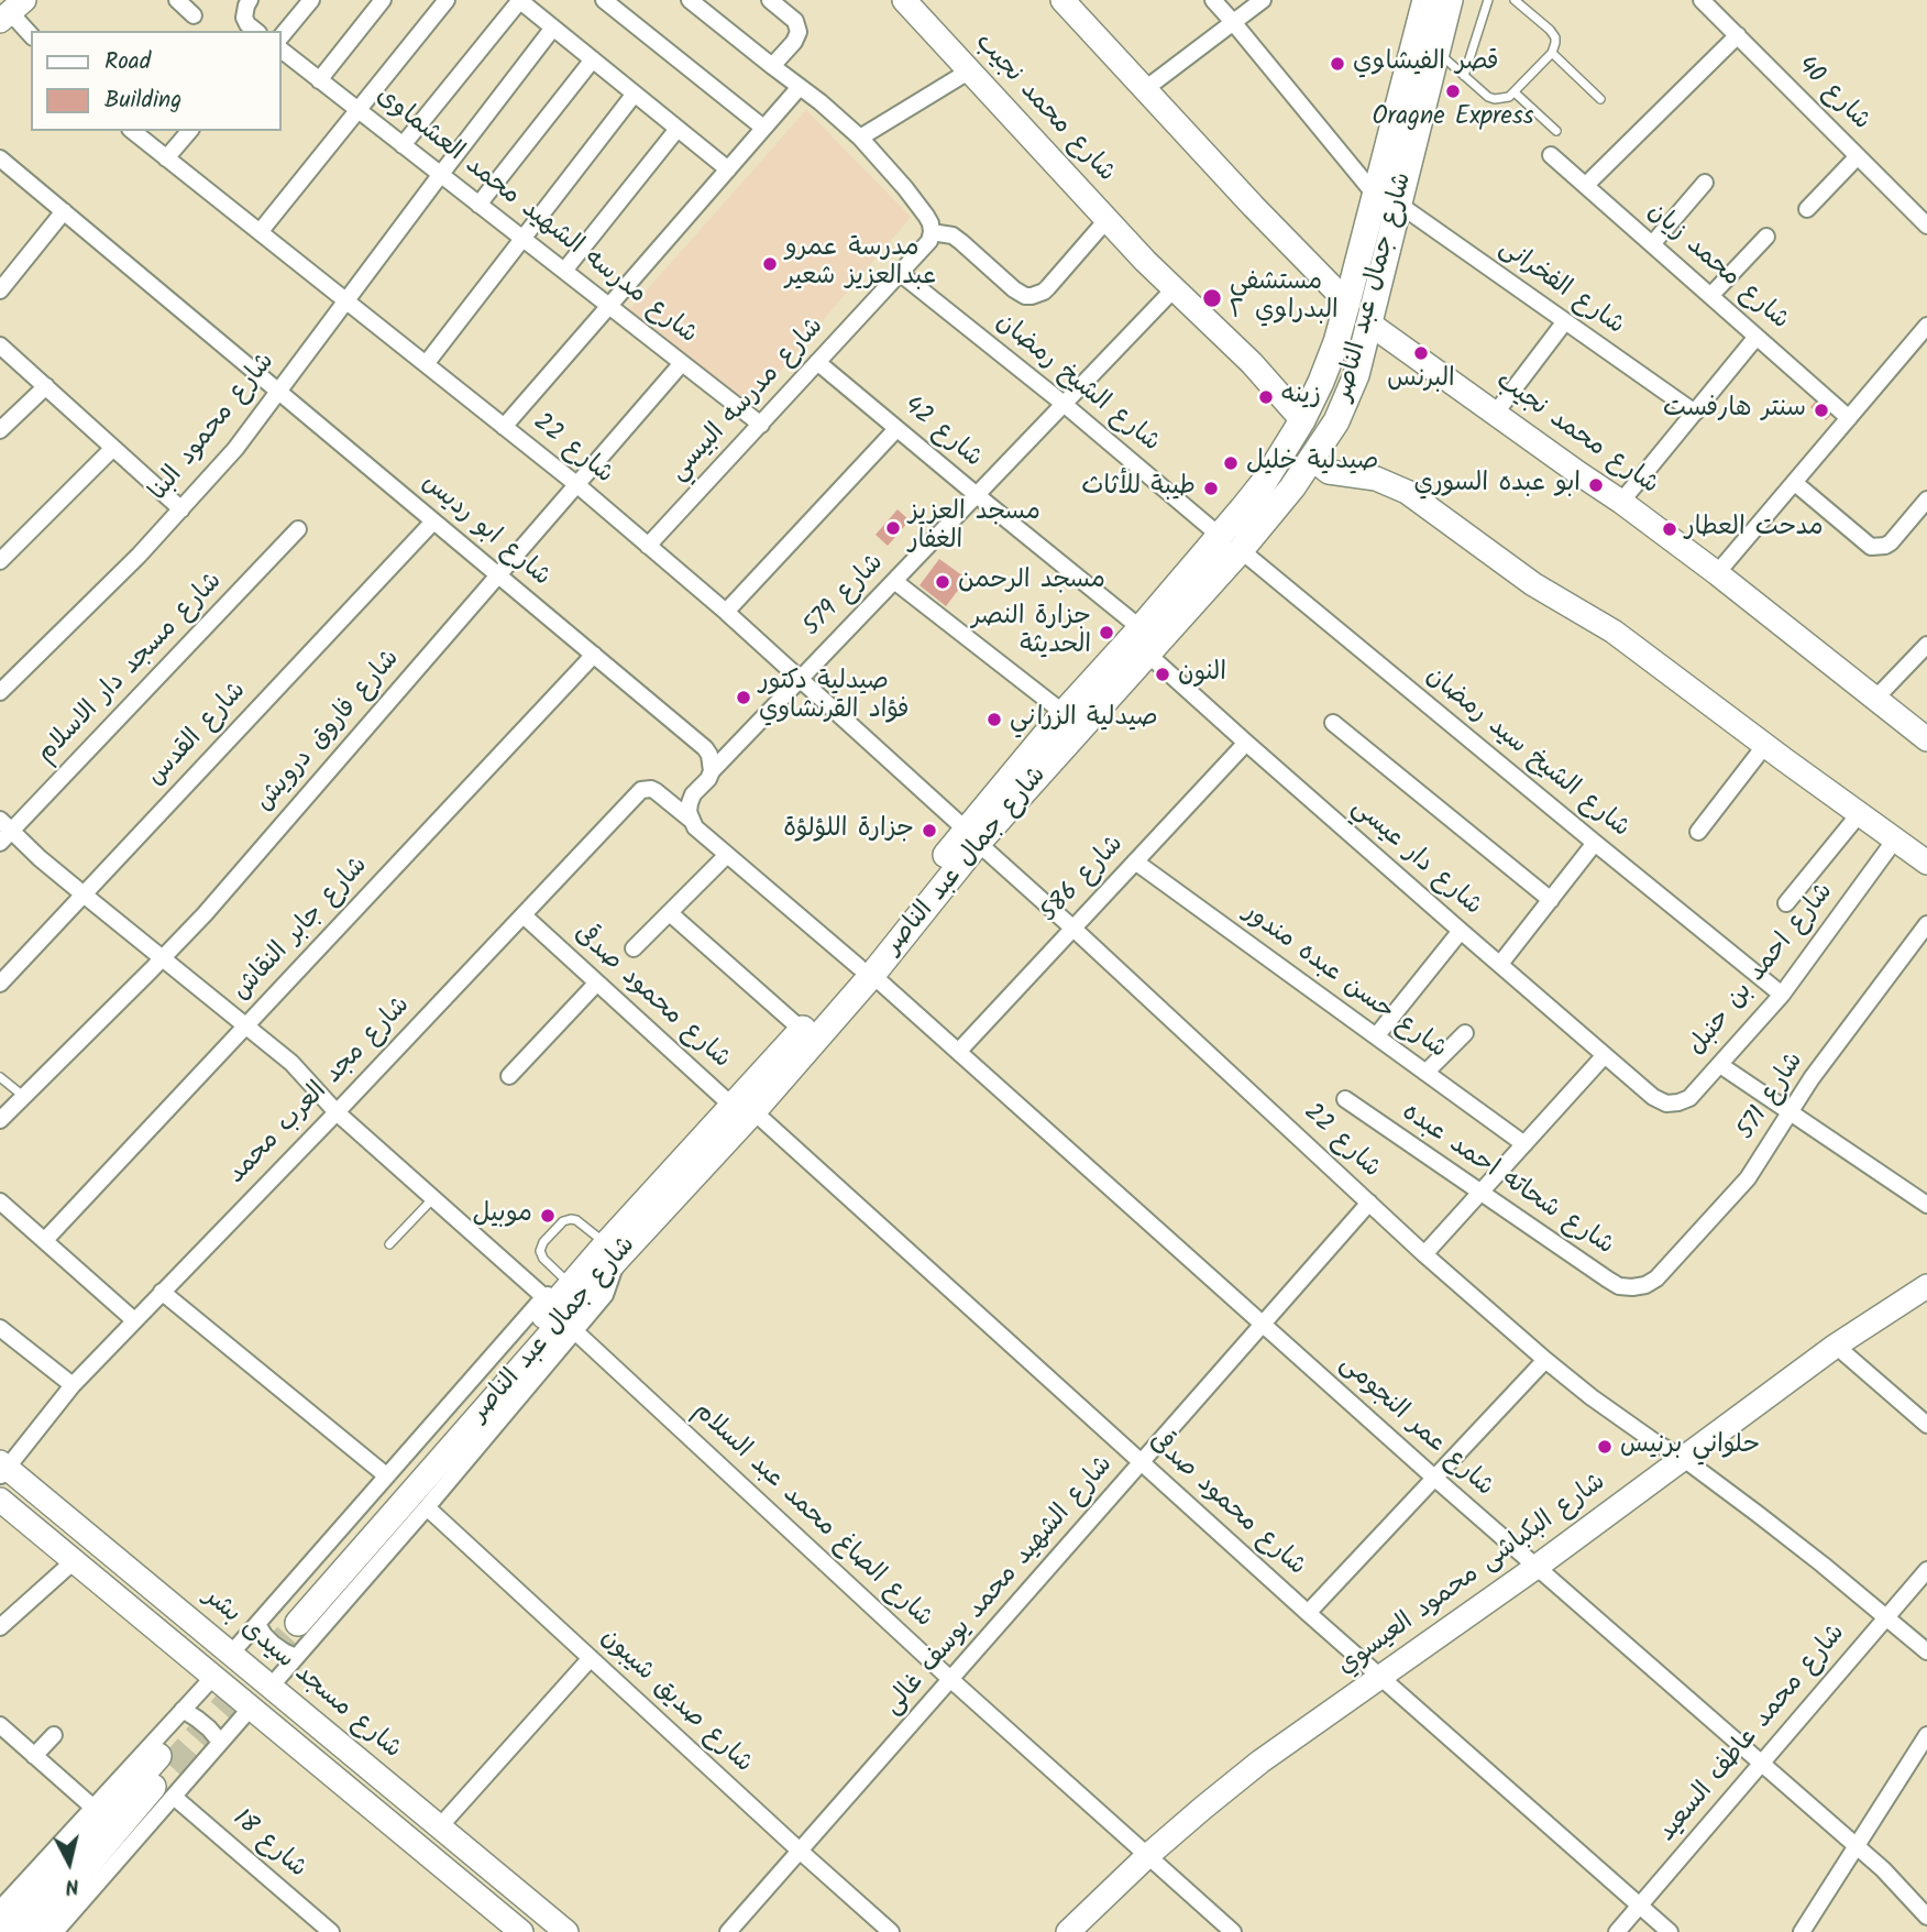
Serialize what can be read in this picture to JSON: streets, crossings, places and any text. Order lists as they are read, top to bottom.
{
  "streets": {
    "main road": ["شارع جمال عبد الناصر"],
    "street": [
      "شارع 40",
      "شارع محمد نجيب",
      "شارع مدرسه الشهيد محمد العشماوى",
      "شارع محمد زيان",
      "شارع الفخرانى",
      "شارع الشيخ رمضان",
      "شارع مدرسه البيسي",
      "شارع محمود البنا",
      "شارع 42",
      "شارع 22",
      "شارع ابو رديس",
      "شارع 579",
      "شارع مسجد دار الاسلام",
      "شارع فاروق درويش",
      "شارع القدس",
      "شارع الشيخ سيد رمضان",
      "شارع دار عيسي",
      "شارع 586",
      "شارع جابر النقاش",
      "شارع احمد بن حنبل",
      "شارع حسن عبده مندور",
      "شارع محمود صدقى",
      "شارع مجد العرب محمد",
      "شارع 571",
      "شارع شحاته احمد عبده",
      "شارع عمر النجومى",
      "شارع الصاغ محمد عبد السلام",
      "شارع البكباشى محمود العيسوي",
      "شارع الشهيد محمد يوسف غالى",
      "شارع مسجد سيدى بشر",
      "شارع صديق شيبون",
      "شارع محمد عاطف السعيد",
      "شارع 18"
    ]
  },
  "crossings": [
    ["شارع محمد نجيب", "شارع جمال عبد الناصر"],
    ["شارع محمد نجيب", "شارع 579"],
    ["شارع مدرسه الشهيد محمد العشماوى", "شارع مدرسه البيسي"],
    ["شارع مدرسه الشهيد محمد العشماوى", "شارع محمود البنا"],
    ["شارع مدرسه الشهيد محمد العشماوى", "شارع فاروق درويش"],
    ["شارع جمال عبد الناصر", "شارع الفخرانى"],
    ["شارع جمال عبد الناصر", "شارع الشيخ رمضان"],
    ["شارع جمال عبد الناصر", "شارع 42"],
    ["شارع جمال عبد الناصر", "شارع 22"],
    ["شارع جمال عبد الناصر", "شارع الشيخ سيد رمضان"],
    ["شارع جمال عبد الناصر", "شارع دار عيسي"],
    ["شارع جمال عبد الناصر", "شارع محمود صدقى"],
    ["شارع جمال عبد الناصر", "شارع عمر النجومى"],
    ["شارع جمال عبد الناصر", "شارع الصاغ محمد عبد السلام"],
    ["شارع الشيخ رمضان", "شارع مدرسه البيسي"],
    ["شارع الشيخ رمضان", "شارع 579"],
    ["شارع الشيخ رمضان", "شارع الشيخ سيد رمضان"],
    ["شارع مدرسه البيسي", "شارع 42"],
    ["شارع مدرسه البيسي", "شارع 22"],
    ["شارع محمود البنا", "شارع 22"],
    ["شارع محمود البنا", "شارع ابو رديس"],
    ["شارع 42", "شارع 579"],
    ["شارع 22", "شارع 579"],
    ["شارع 22", "شارع فاروق درويش"],
    ["شارع 22", "شارع 586"],
    ["شارع 22", "شارع البكباشى محمود العيسوي"],
    ["شارع 22", "شارع الشهيد محمد يوسف غالى"],
    ["شارع 22", "شارع محمد عاطف السعيد"],
    ["شارع ابو رديس", "شارع 579"],
    ["شارع ابو رديس", "شارع فاروق درويش"],
    ["شارع ابو رديس", "شارع القدس"],
    ["شارع ابو رديس", "شارع جابر النقاش"],
    ["شارع الشيخ سيد رمضان", "شارع احمد بن حنبل"],
    ["شارع دار عيسي", "شارع 586"],
    ["شارع دار عيسي", "شارع احمد بن حنبل"],
    ["شارع 586", "شارع حسن عبده مندور"],
    ["شارع 586", "شارع عمر النجومى"],
    ["شارع محمود صدقى", "شارع مجد العرب محمد"],
    ["شارع محمود صدقى", "شارع البكباشى محمود العيسوي"],
    ["شارع محمود صدقى", "شارع الشهيد محمد يوسف غالى"],
    ["شارع محمود صدقى", "شارع محمد عاطف السعيد"],
    ["شارع مجد العرب محمد", "شارع مسجد سيدى بشر"],
    ["شارع 571", "شارع شحاته احمد عبده"],
    ["شارع عمر النجومى", "شارع البكباشى محمود العيسوي"],
    ["شارع عمر النجومى", "شارع الشهيد محمد يوسف غالى"],
    ["شارع عمر النجومى", "شارع محمد عاطف السعيد"],
    ["شارع الصاغ محمد عبد السلام", "شارع البكباشى محمود العيسوي"],
    ["شارع الصاغ محمد عبد السلام", "شارع الشهيد محمد يوسف غالى"],
    ["شارع الشهيد محمد يوسف غالى", "شارع صديق شيبون"]
  ],
  "places": [
    "قصر الفيشاوي",
    "Oragne Express",
    "مدرسة عمرو عبدالعزيز شعير",
    "مستشفى البدراوي ٢",
    "البرنس",
    "زينه",
    "سنتر هارفست",
    "صيدلية خليل",
    "ابو عبده السوري",
    "طيبة للأثاث",
    "مسجد العزيز الغفار",
    "مدحت العطار",
    "مسجد الرحمن",
    "جزارة النصر الحديثة",
    "النون",
    "صيدلية دكتور فؤاد القرنشاوي",
    "صيدلية الزراني",
    "جزارة اللؤلؤة",
    "موبيل",
    "حلواني برنيس"
  ],
  "legend": ["Road", "Building"],
  "north": "bottom"
}
